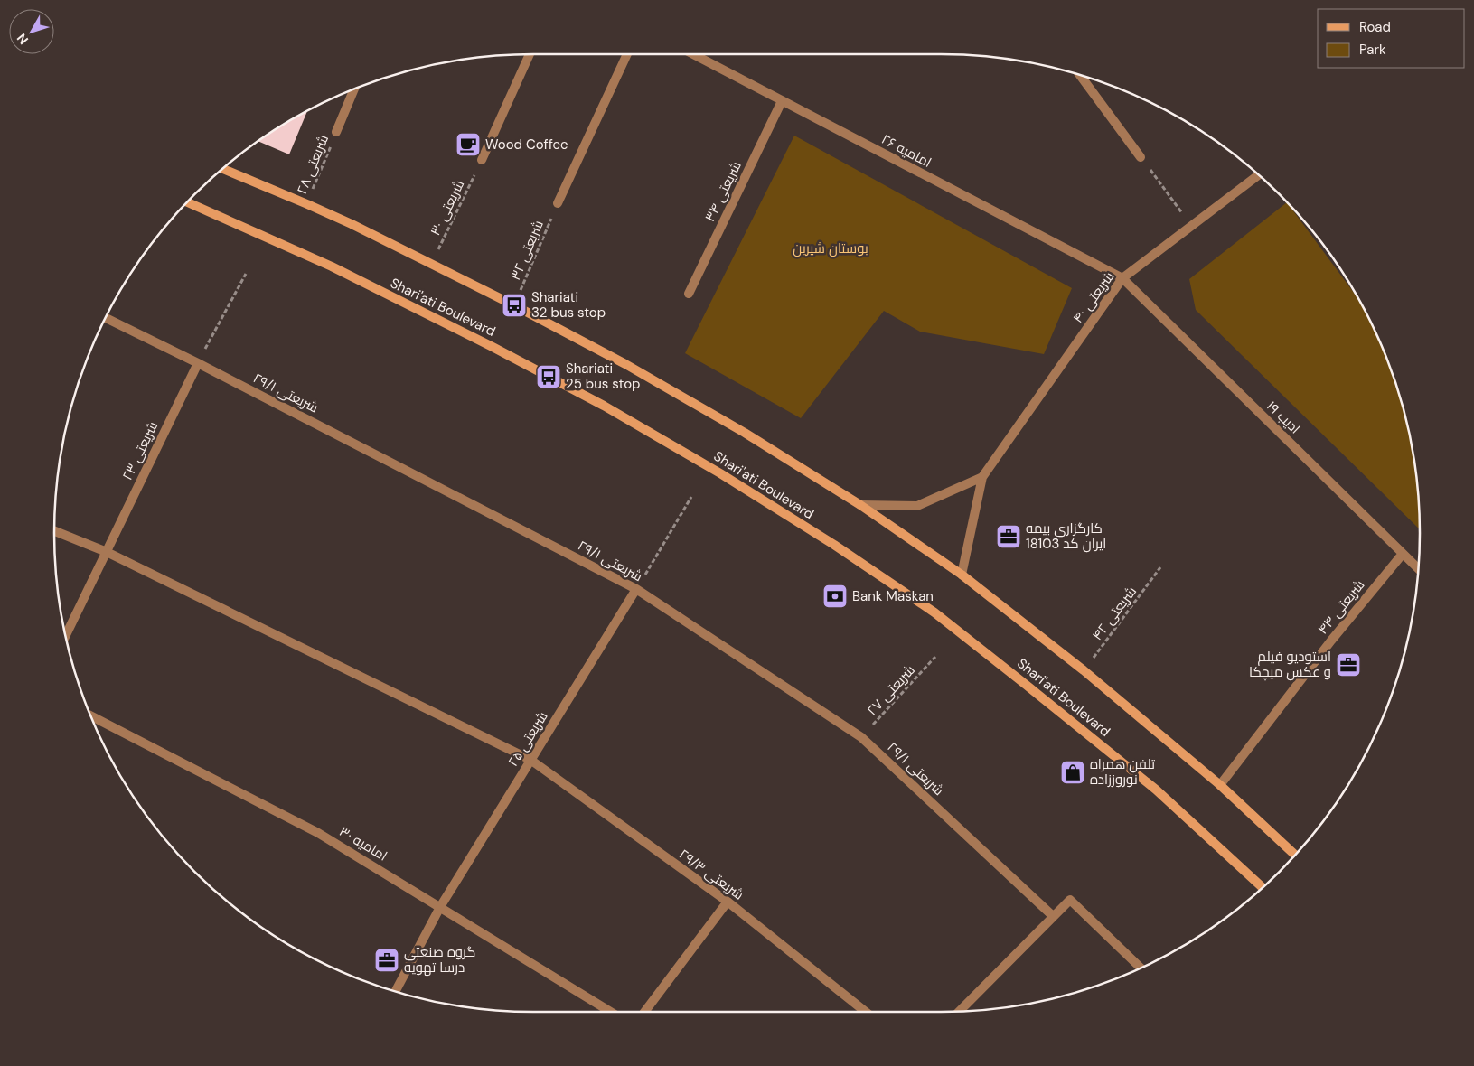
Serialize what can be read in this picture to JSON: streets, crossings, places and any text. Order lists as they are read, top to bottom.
{
  "streets": {
    "main road": ["Shari'ati Boulevard"],
    "street": [
      "امامیه ۲۶",
      "شریعتی ۳۴",
      "شریعتی ۴۰",
      "شریعتی ۲۹/۱",
      "ادیب ۱۹",
      "شریعتی ۲۳",
      "شریعتی ۴۴",
      "شریعتی ۲۵",
      "امامیه ۳۰",
      "شریعتی ۲۹/۳"
    ],
    "path": [
      "شریعتی ۲۸",
      "شریعتی ۳۰",
      "شریعتی ۳۲",
      "شریعتی ۴۲",
      "شریعتی ۲۷"
    ]
  },
  "crossings": [
    ["امامیه ۲۶", "شریعتی ۳۴"],
    ["امامیه ۲۶", "شریعتی ۴۰"],
    ["امامیه ۲۶", "ادیب ۱۹"],
    ["شریعتی ۴۰", "ادیب ۱۹"],
    ["شریعتی ۲۹/۱", "شریعتی ۲۳"],
    ["شریعتی ۲۹/۱", "شریعتی ۲۷"],
    ["شریعتی ۲۹/۱", "شریعتی ۲۵"],
    ["ادیب ۱۹", "شریعتی ۴۴"],
    ["شریعتی ۲۳", "شریعتی ۲۹/۳"],
    ["شریعتی ۲۵", "امامیه ۳۰"],
    ["شریعتی ۲۵", "شریعتی ۲۹/۳"]
  ],
  "parks": ["بوستان شیرین"],
  "places": {
    "cafe": ["Wood Coffee"],
    "bus stop": ["Shariati 32 bus stop", "Shariati 25 bus stop"],
    "office": ["کارگزاری بیمه ایران کد 18103", "استودیو فیلم و عکس میچکا", "گروه صنعتی درسا تهویه"],
    "bank": ["Bank Maskan"],
    "shop": ["تلفن همراه نوروززاده"]
  },
  "legend": ["Road", "Park"],
  "north": "bottom left"
}
